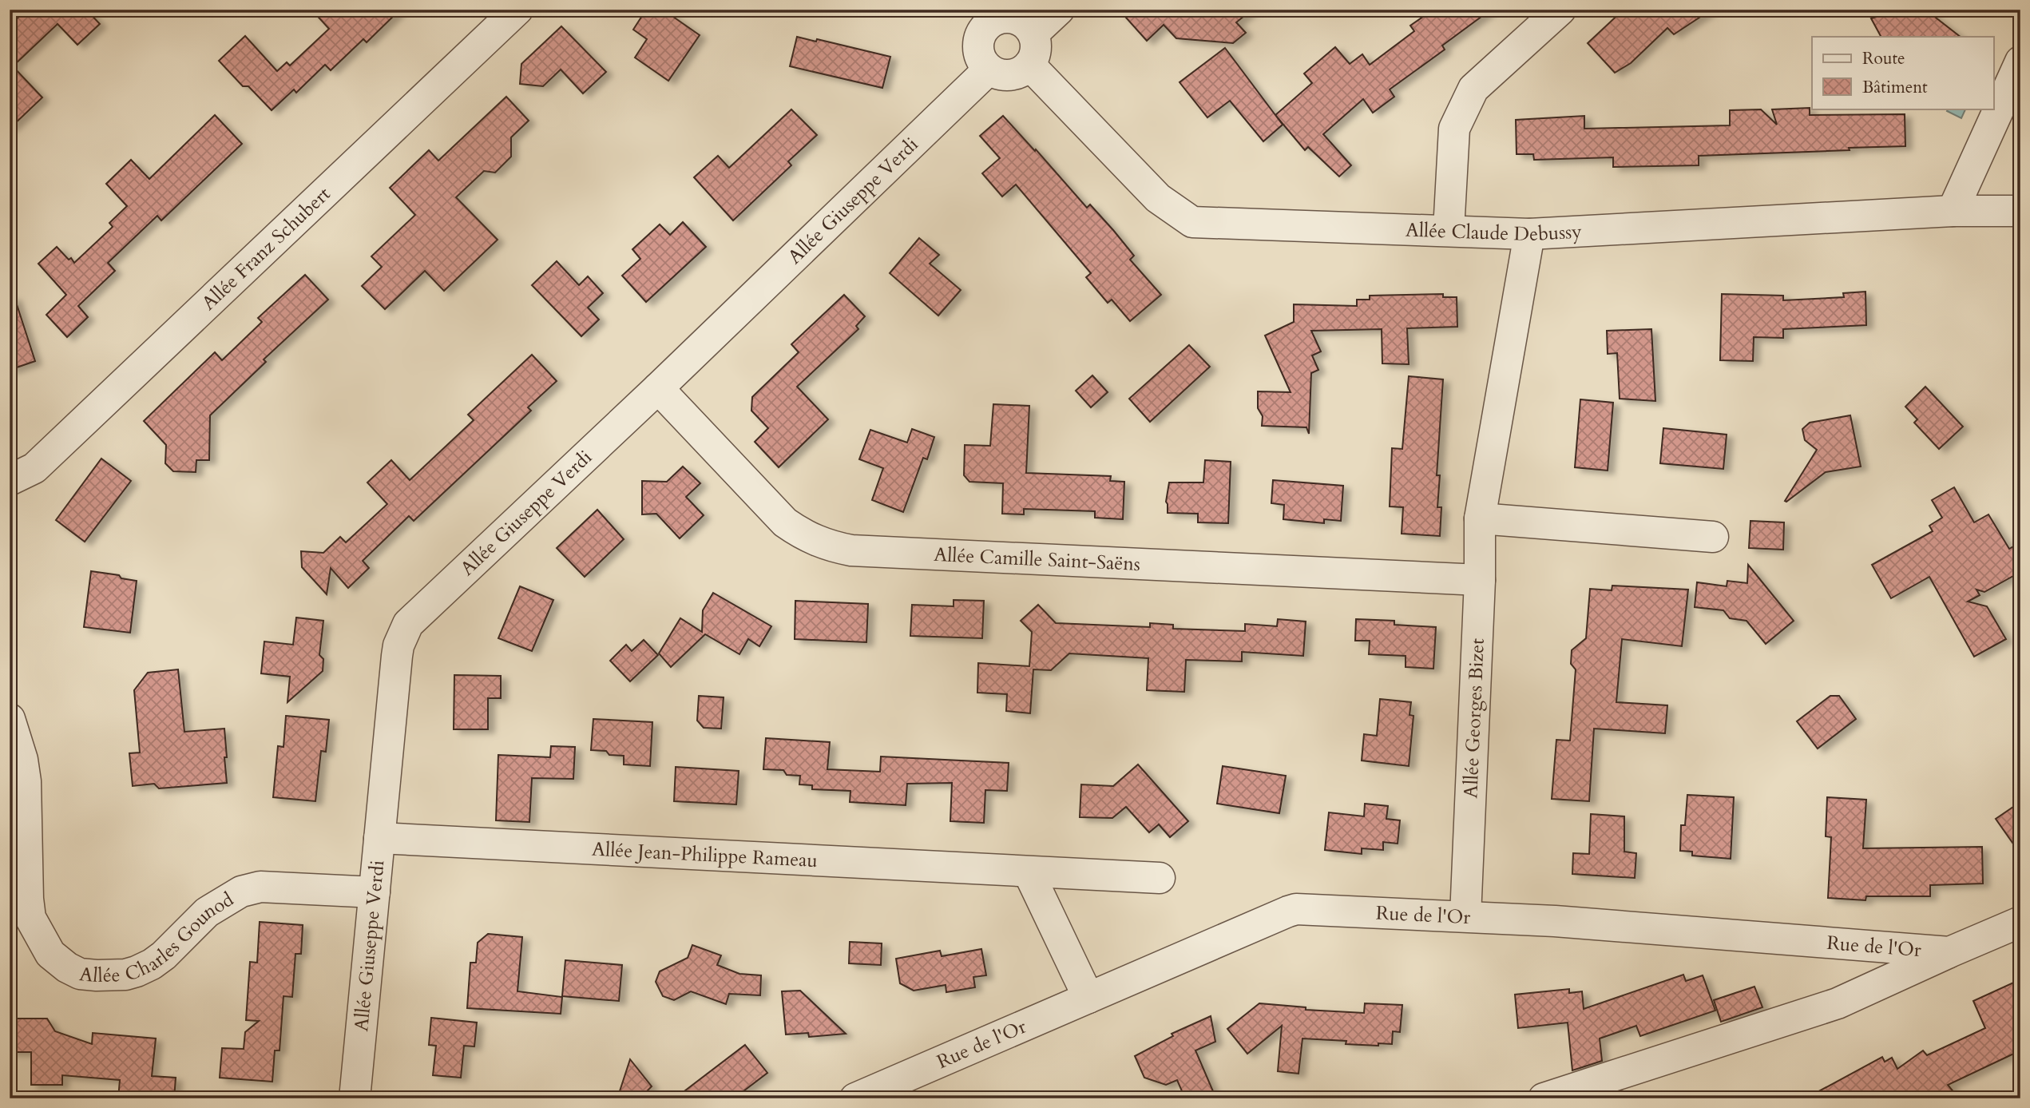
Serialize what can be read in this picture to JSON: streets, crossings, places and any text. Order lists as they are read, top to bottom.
{
  "streets": {
    "street": [
      "Allée Giuseppe Verdi",
      "Allée Claude Debussy",
      "Allée Franz Schubert",
      "Allée Camille Saint-Saëns",
      "Allée Georges Bizet",
      "Allée Jean-Philippe Rameau",
      "Rue de l'Or",
      "Allée Charles Gounod"
    ]
  },
  "crossings": [
    ["Allée Giuseppe Verdi", "Allée Claude Debussy"],
    ["Allée Giuseppe Verdi", "Allée Camille Saint-Saëns"],
    ["Allée Giuseppe Verdi", "Allée Jean-Philippe Rameau"],
    ["Allée Giuseppe Verdi", "Allée Charles Gounod"],
    ["Allée Claude Debussy", "Allée Georges Bizet"],
    ["Allée Camille Saint-Saëns", "Allée Georges Bizet"],
    ["Allée Georges Bizet", "Rue de l'Or"]
  ],
  "legend": ["Route", "Bâtiment"]
}
